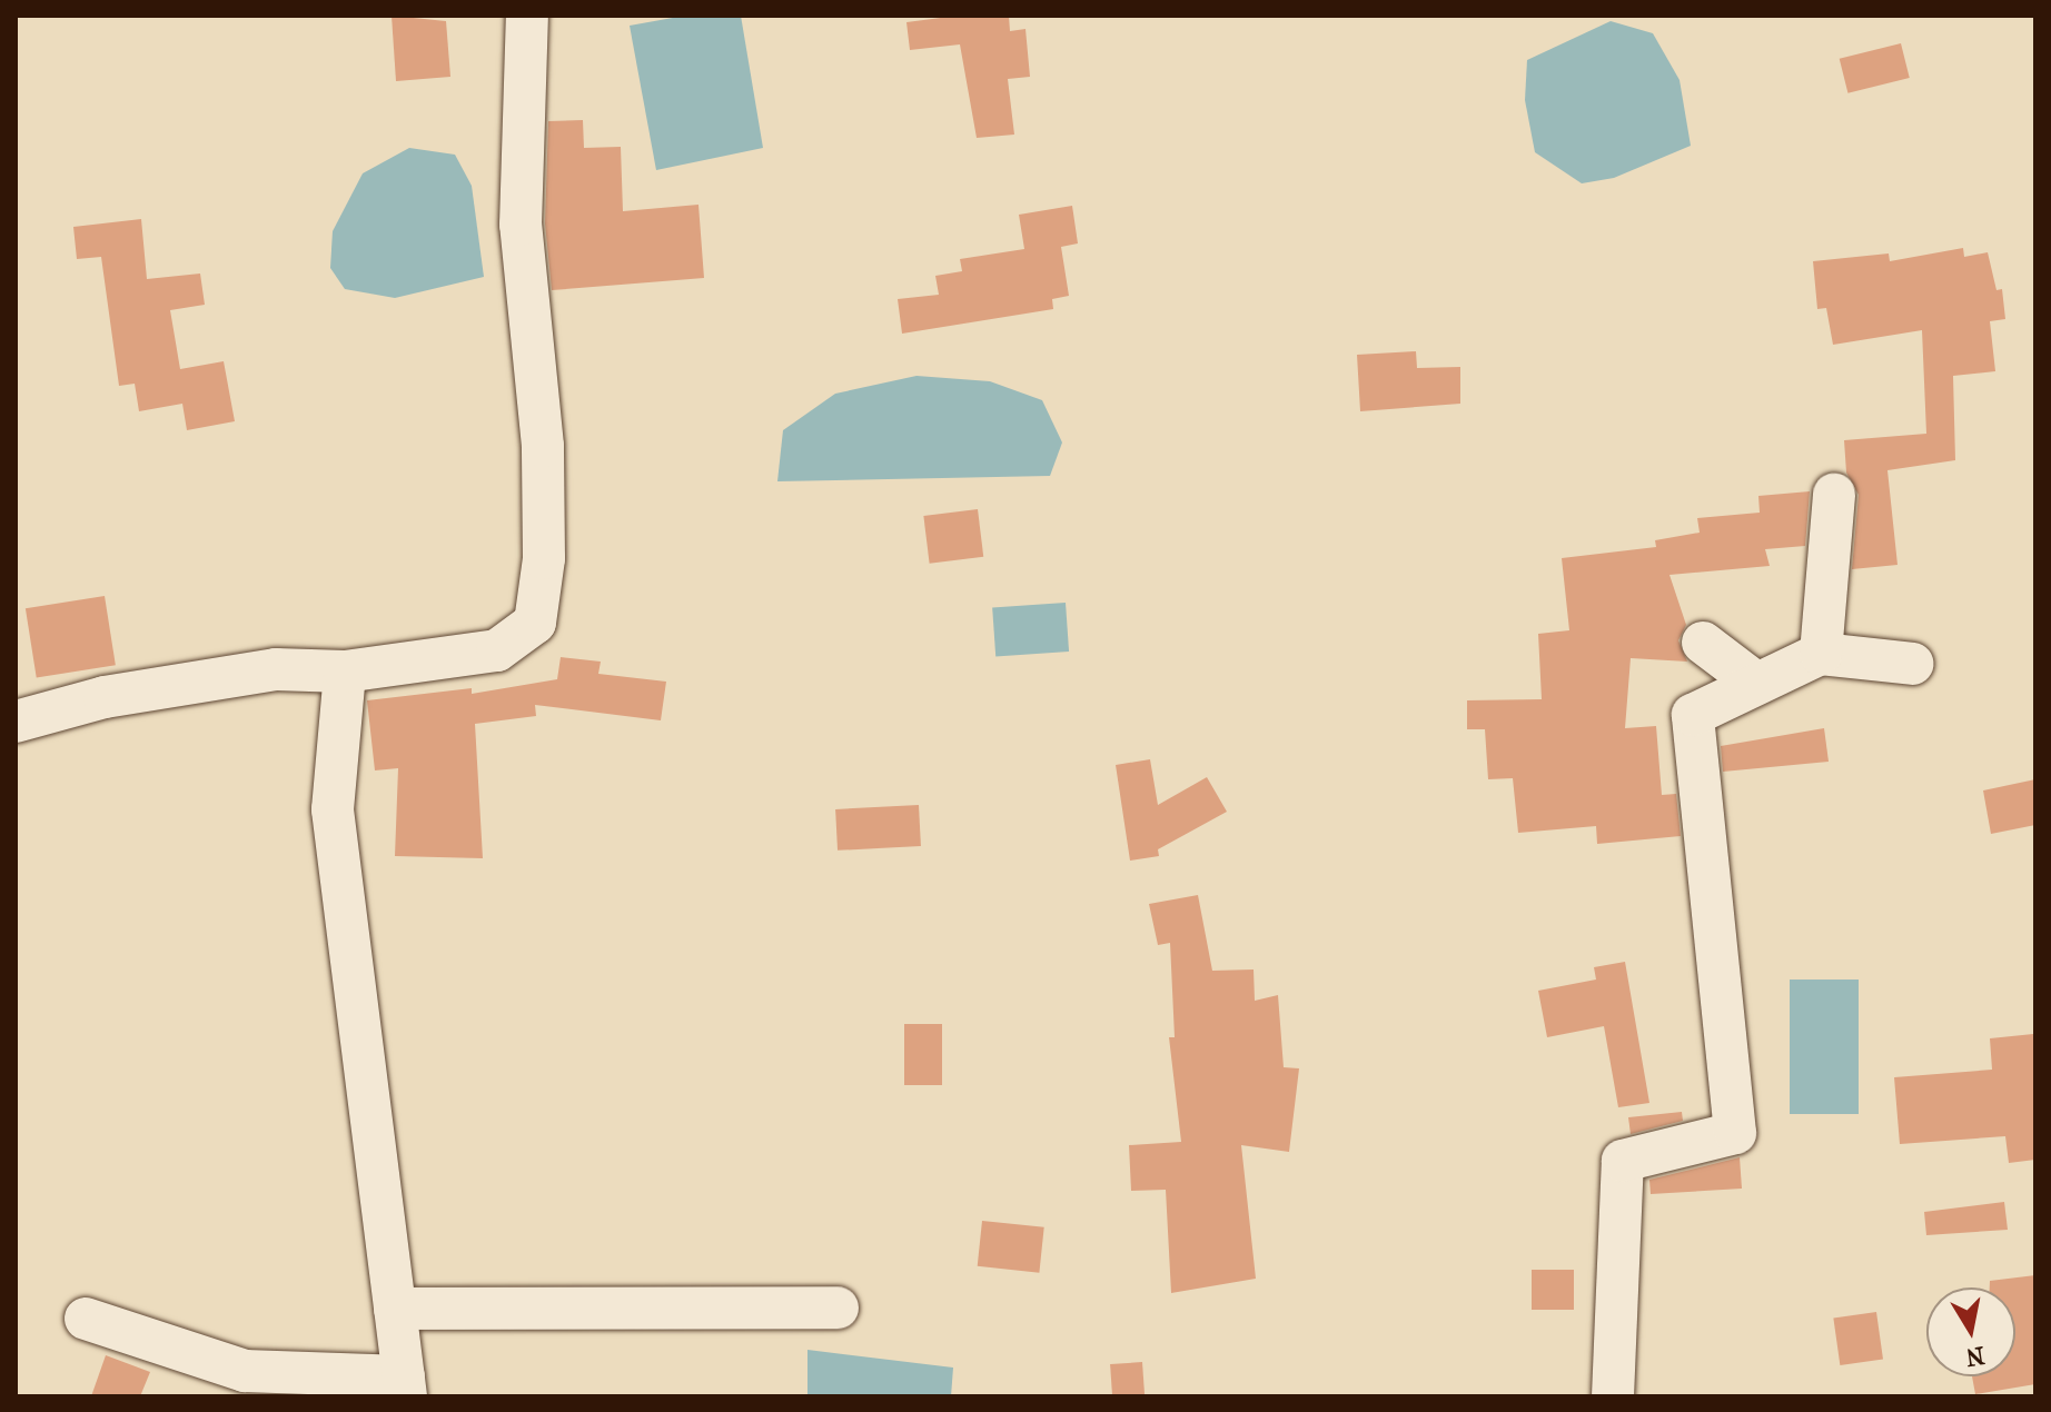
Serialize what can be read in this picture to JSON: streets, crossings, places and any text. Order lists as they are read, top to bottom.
{
  "north": "bottom"
}
